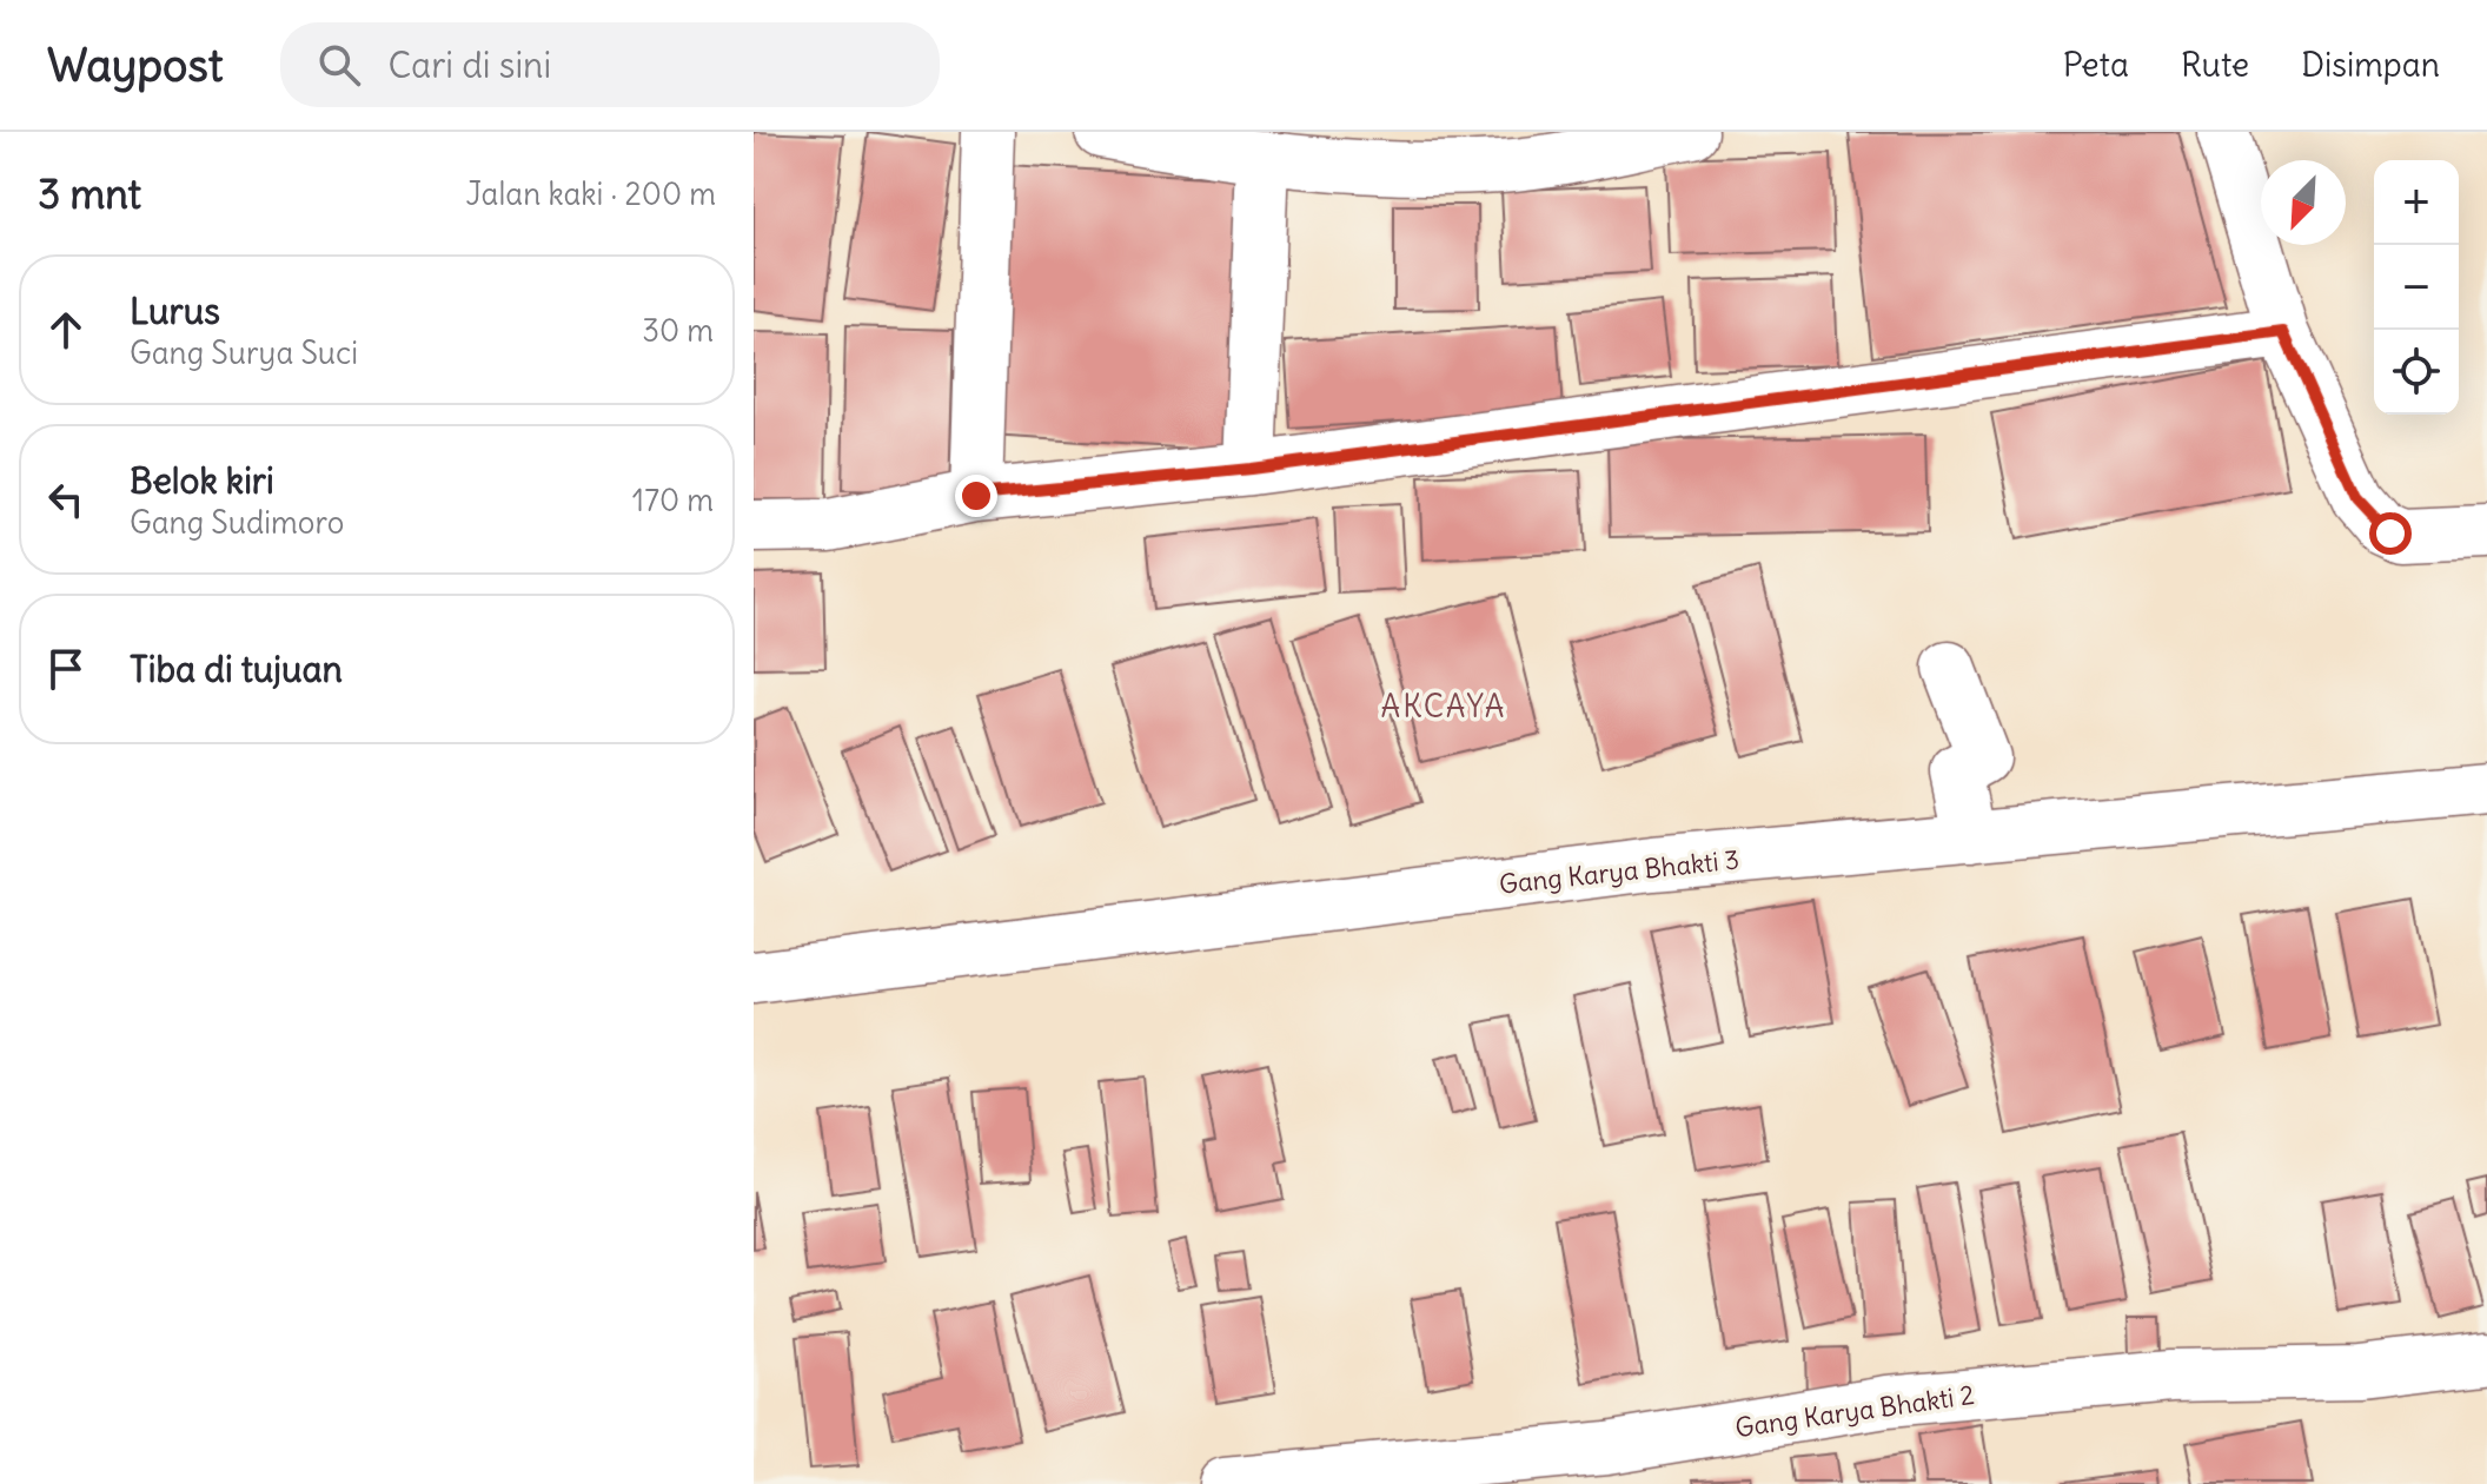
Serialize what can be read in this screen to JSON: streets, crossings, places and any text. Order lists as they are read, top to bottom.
{
  "streets": {
    "street": ["Gang Karya Bhakti 3", "Gang Karya Bhakti 2"]
  },
  "districts": ["AKCAYA"],
  "north": "bottom left",
  "page": {
    "header": "Waypost",
    "search": "Cari di sini",
    "nav": ["Peta", "Rute", "Disimpan"],
    "heading": ["3 mnt", "Jalan kaki · 200 m"],
    "map_buttons": ["+", "−"],
    "list": [
      ["Lurus", "Gang Surya Suci", "30 m"],
      ["Belok kiri", "Gang Sudimoro", "170 m"],
      "Tiba di tujuan"
    ]
  }
}
